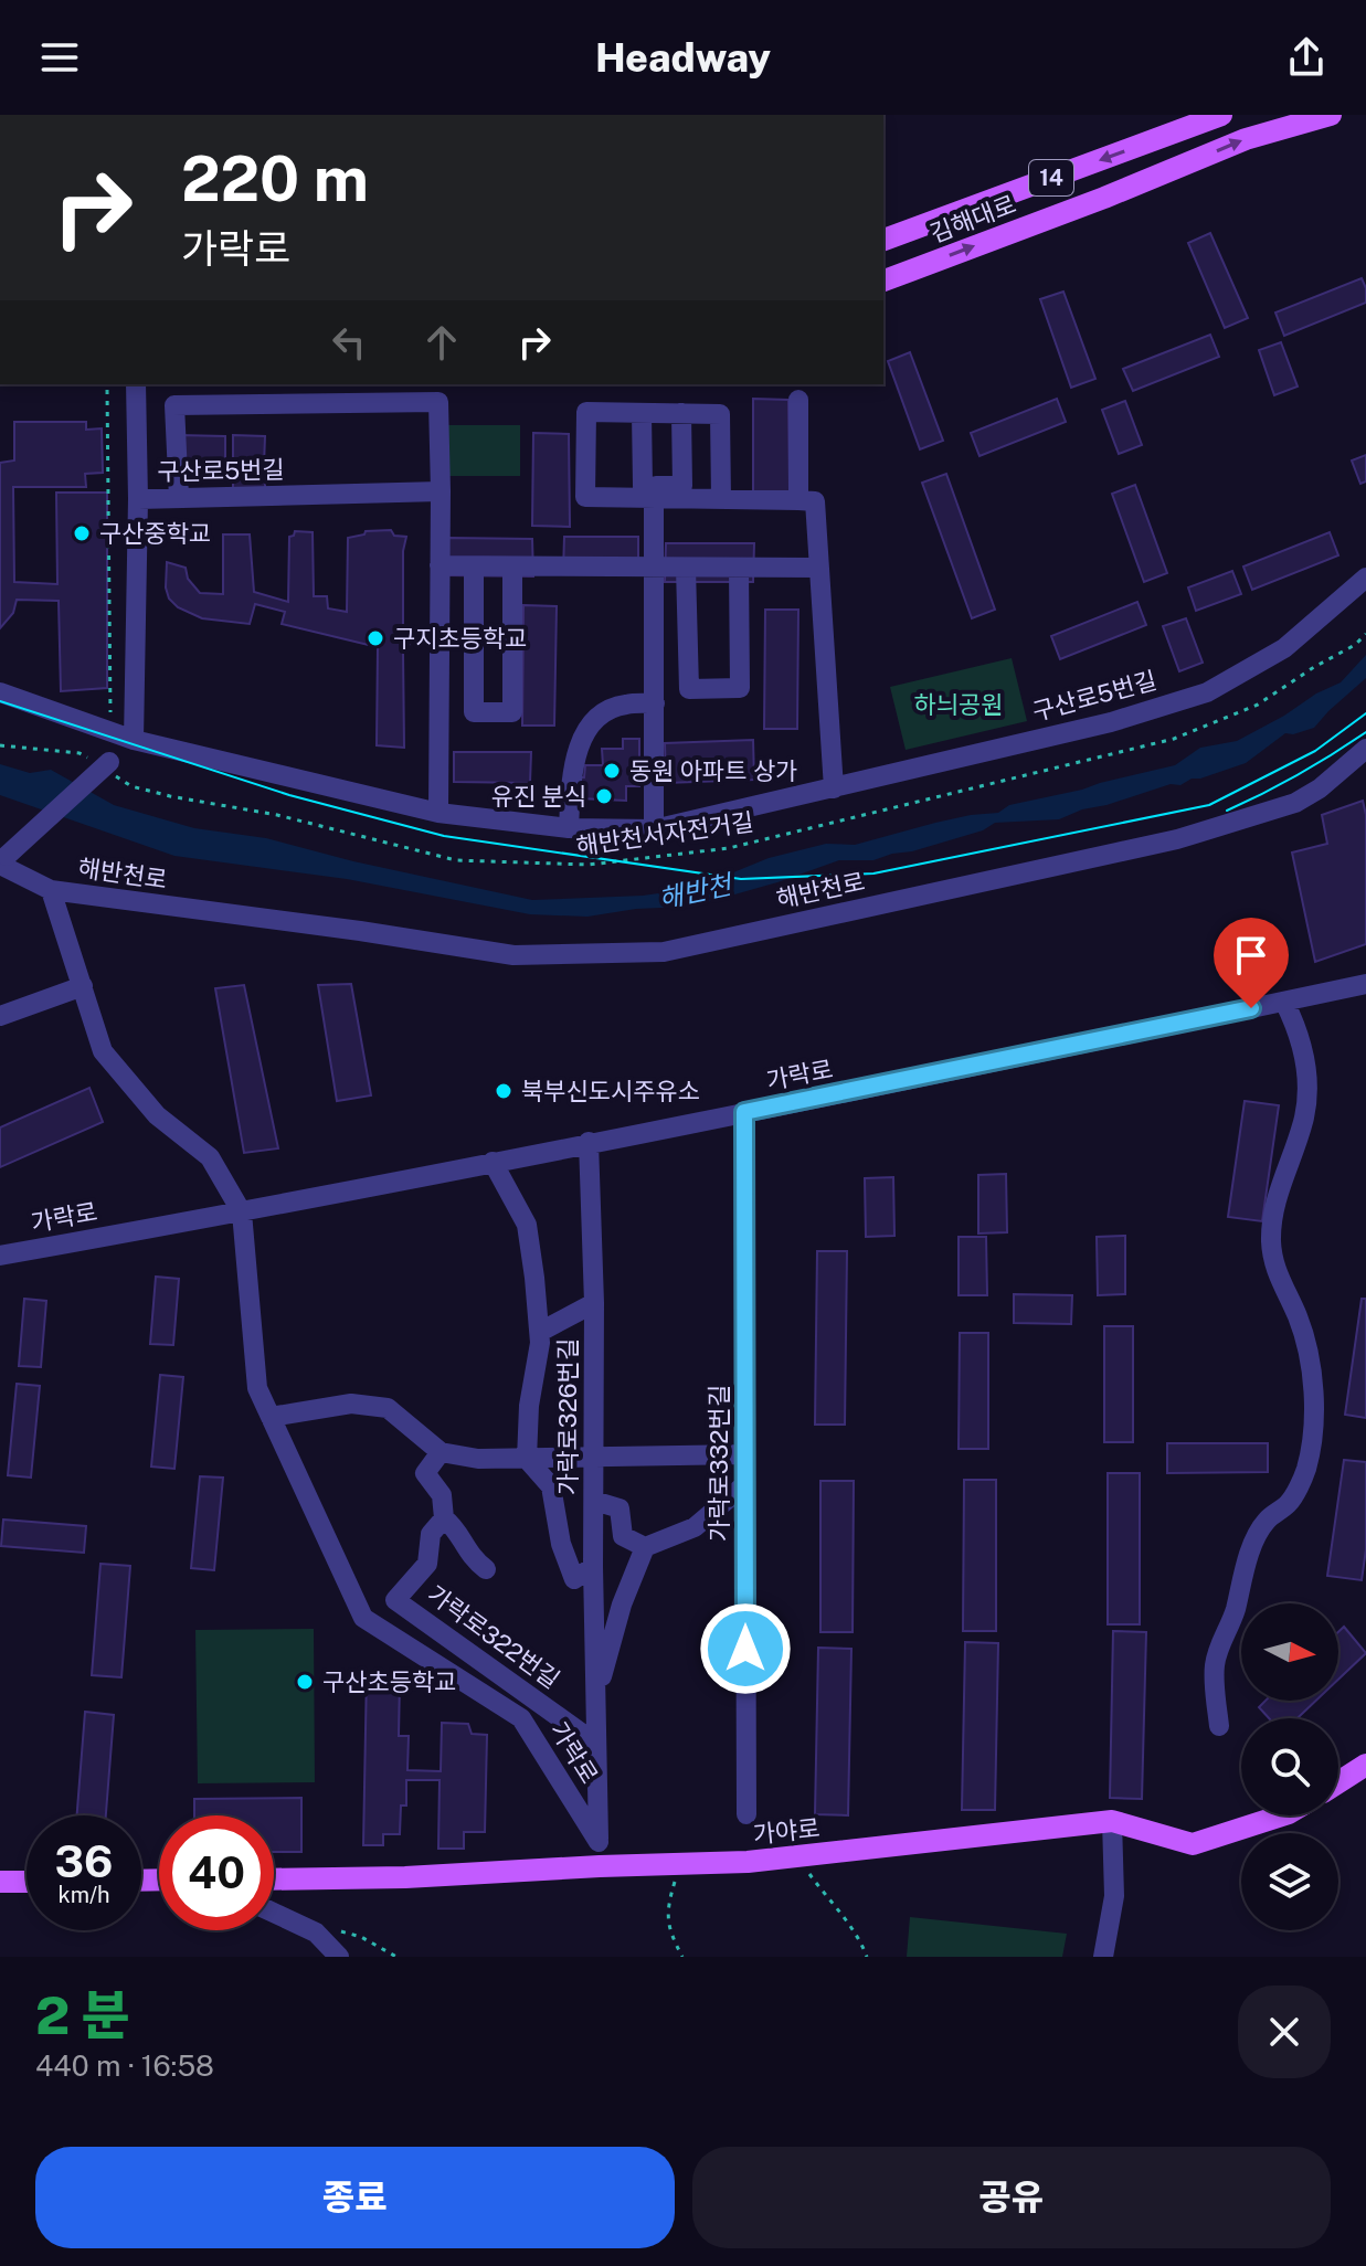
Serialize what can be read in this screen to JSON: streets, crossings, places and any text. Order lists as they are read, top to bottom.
{
  "streets": {
    "main road": ["14", "김해대로", "가야로"],
    "street": [
      "구산로5번길",
      "해반천로",
      "가락로",
      "가락로326번길",
      "가락로332번길",
      "가락로322번길"
    ],
    "path": ["해반천서자전거길"]
  },
  "crossings": [
    ["해반천로", "가락로"],
    ["가락로", "가락로326번길"],
    ["가락로", "가락로332번길"],
    ["가락로326번길", "가락로322번길"]
  ],
  "water": ["해반천"],
  "parks": ["하늬공원"],
  "places": [
    "구산중학교",
    "구지초등학교",
    "동원 아파트 상가",
    "유진 분식",
    "북부신도시주유소",
    "구산초등학교"
  ],
  "north": "right",
  "page": {
    "header": "Headway",
    "turn": ["220 m", "가락로"],
    "speed": "36 km/h",
    "limit": "40",
    "heading": ["2 분", "440 m · 16:58"],
    "buttons": ["종료", "공유"]
  }
}
